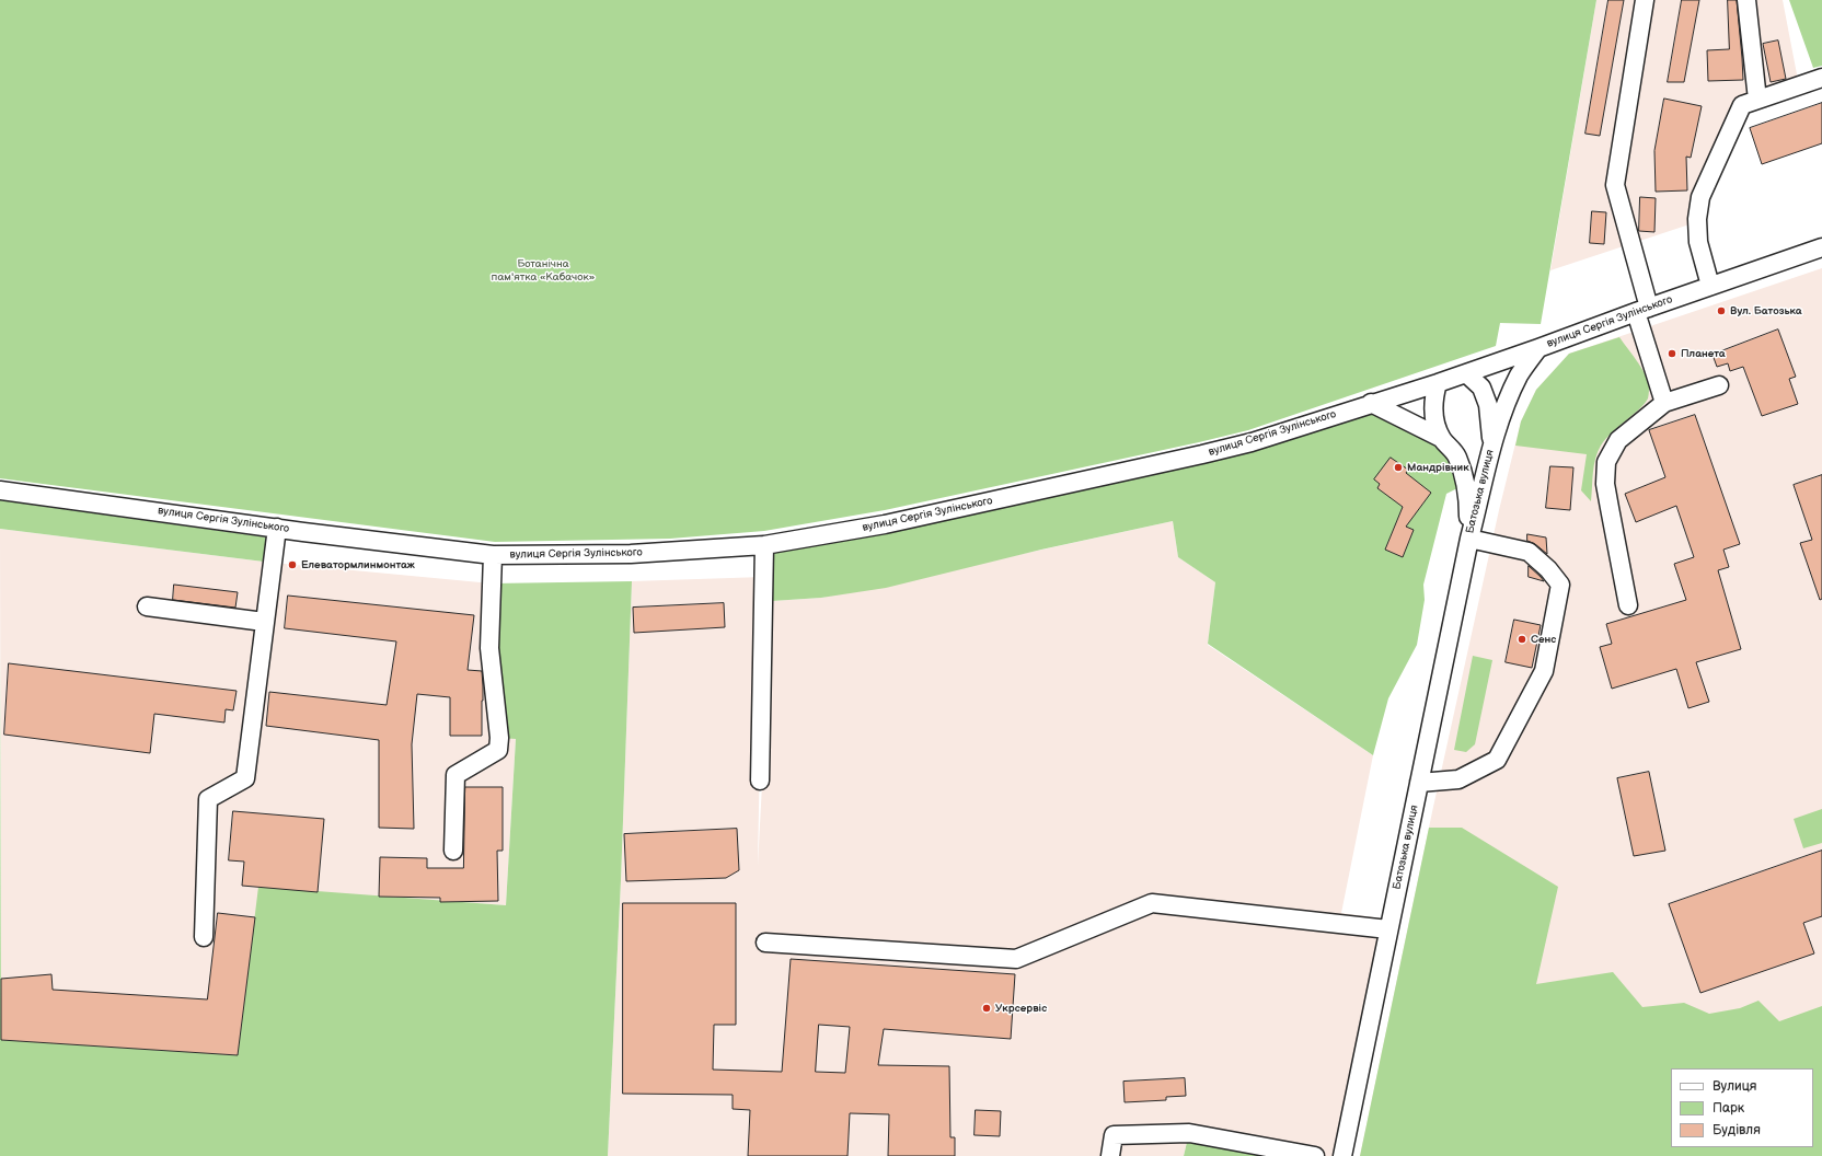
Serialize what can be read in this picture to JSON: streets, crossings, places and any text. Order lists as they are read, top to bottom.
{
  "streets": {
    "street": ["вулиця Сергія Зулінського", "Батозька вулиця"]
  },
  "crossings": [
    ["вулиця Сергія Зулінського", "Батозька вулиця"]
  ],
  "parks": ["Ботанічна пам'ятка «Кабачок»"],
  "places": [
    "Вул. Батозька",
    "Планета",
    "Мандрівник",
    "Елеватормлинмонтаж",
    "Сенс",
    "Укрсервіс"
  ],
  "legend": ["Вулиця", "Парк", "Будівля"]
}
